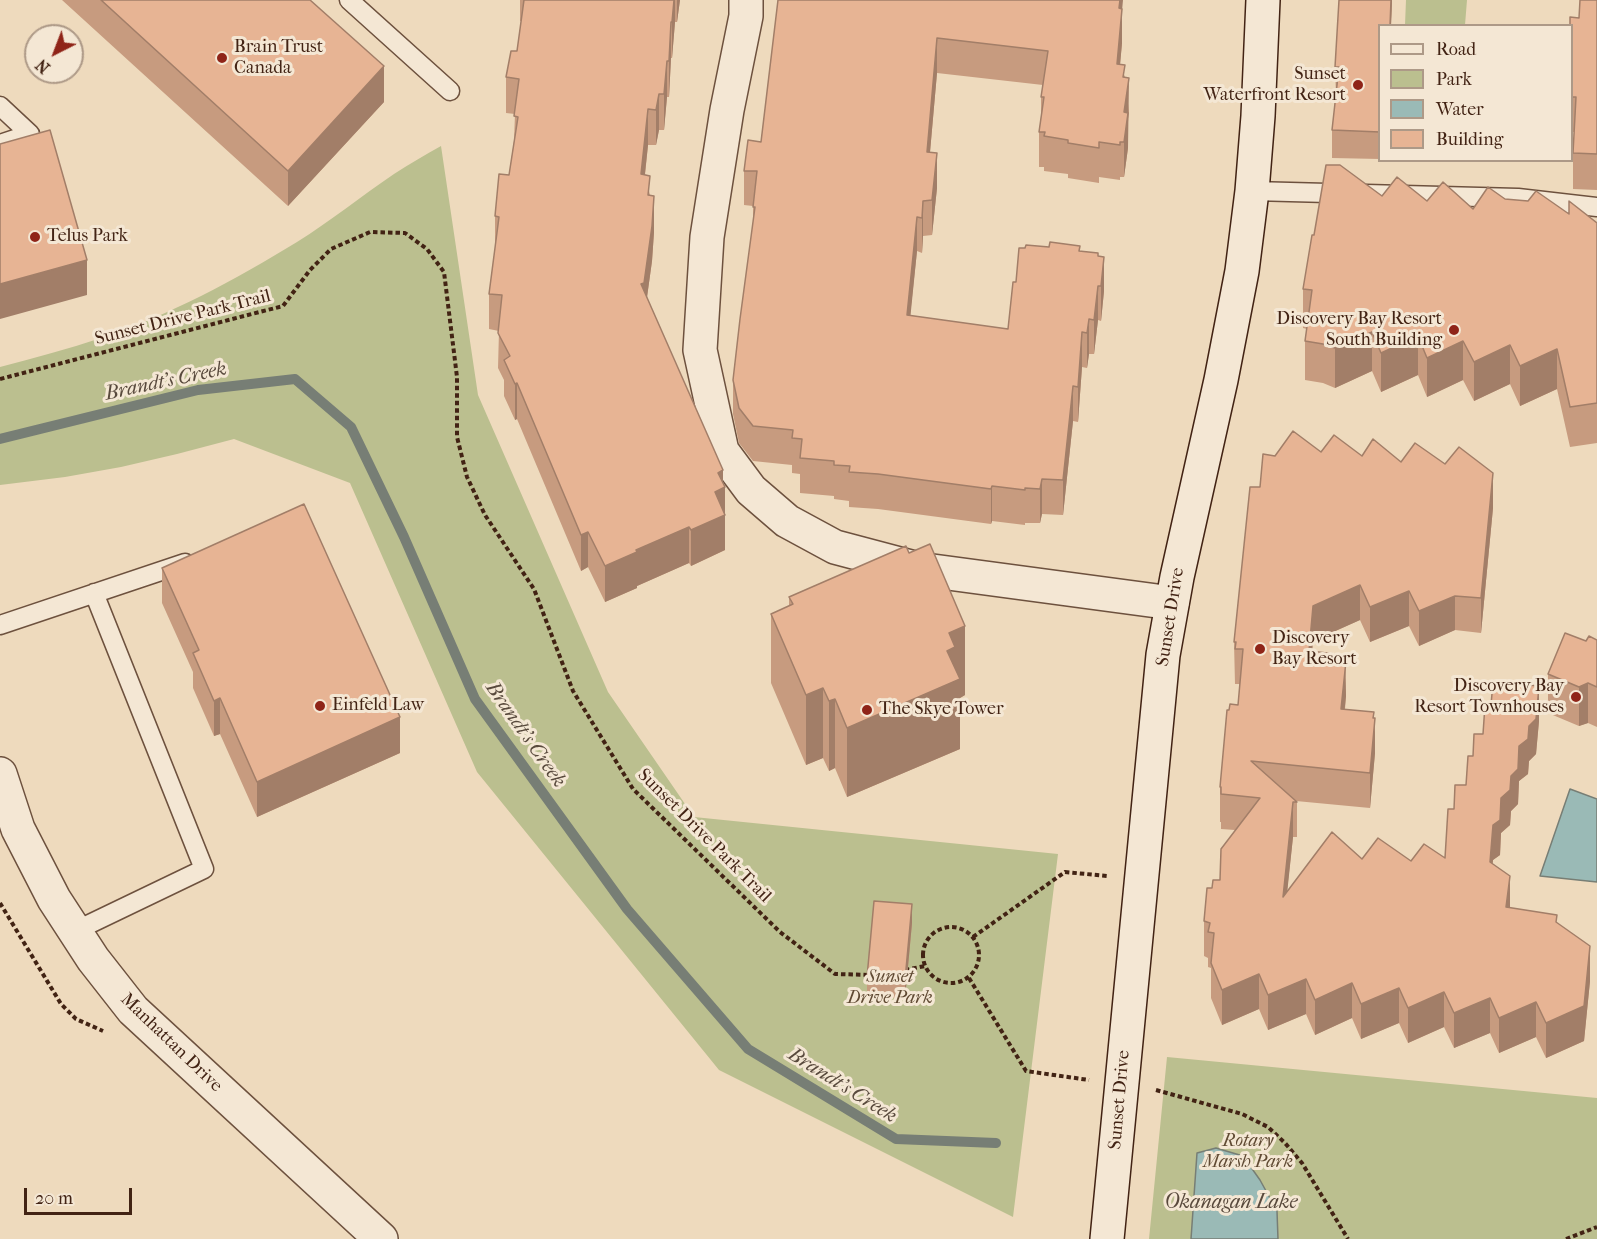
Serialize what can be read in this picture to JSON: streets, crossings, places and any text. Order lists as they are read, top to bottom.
{
  "streets": {
    "street": ["Sunset Drive", "Manhattan Drive"],
    "path": ["Sunset Drive Park Trail"]
  },
  "water": ["Brandt's Creek", "Okanagan Lake"],
  "parks": ["Sunset Drive Park", "Rotary Marsh Park"],
  "places": [
    "Brain Trust Canada",
    "Sunset Waterfront Resort",
    "Telus Park",
    "Discovery Bay Resort South Building",
    "Discovery Bay Resort",
    "Discovery Bay Resort Townhouses",
    "Einfeld Law",
    "The Skye Tower"
  ],
  "legend": [
    "Road",
    "Park",
    "Water",
    "Building"
  ],
  "scale_bar": "20 m",
  "north": "bottom left"
}
